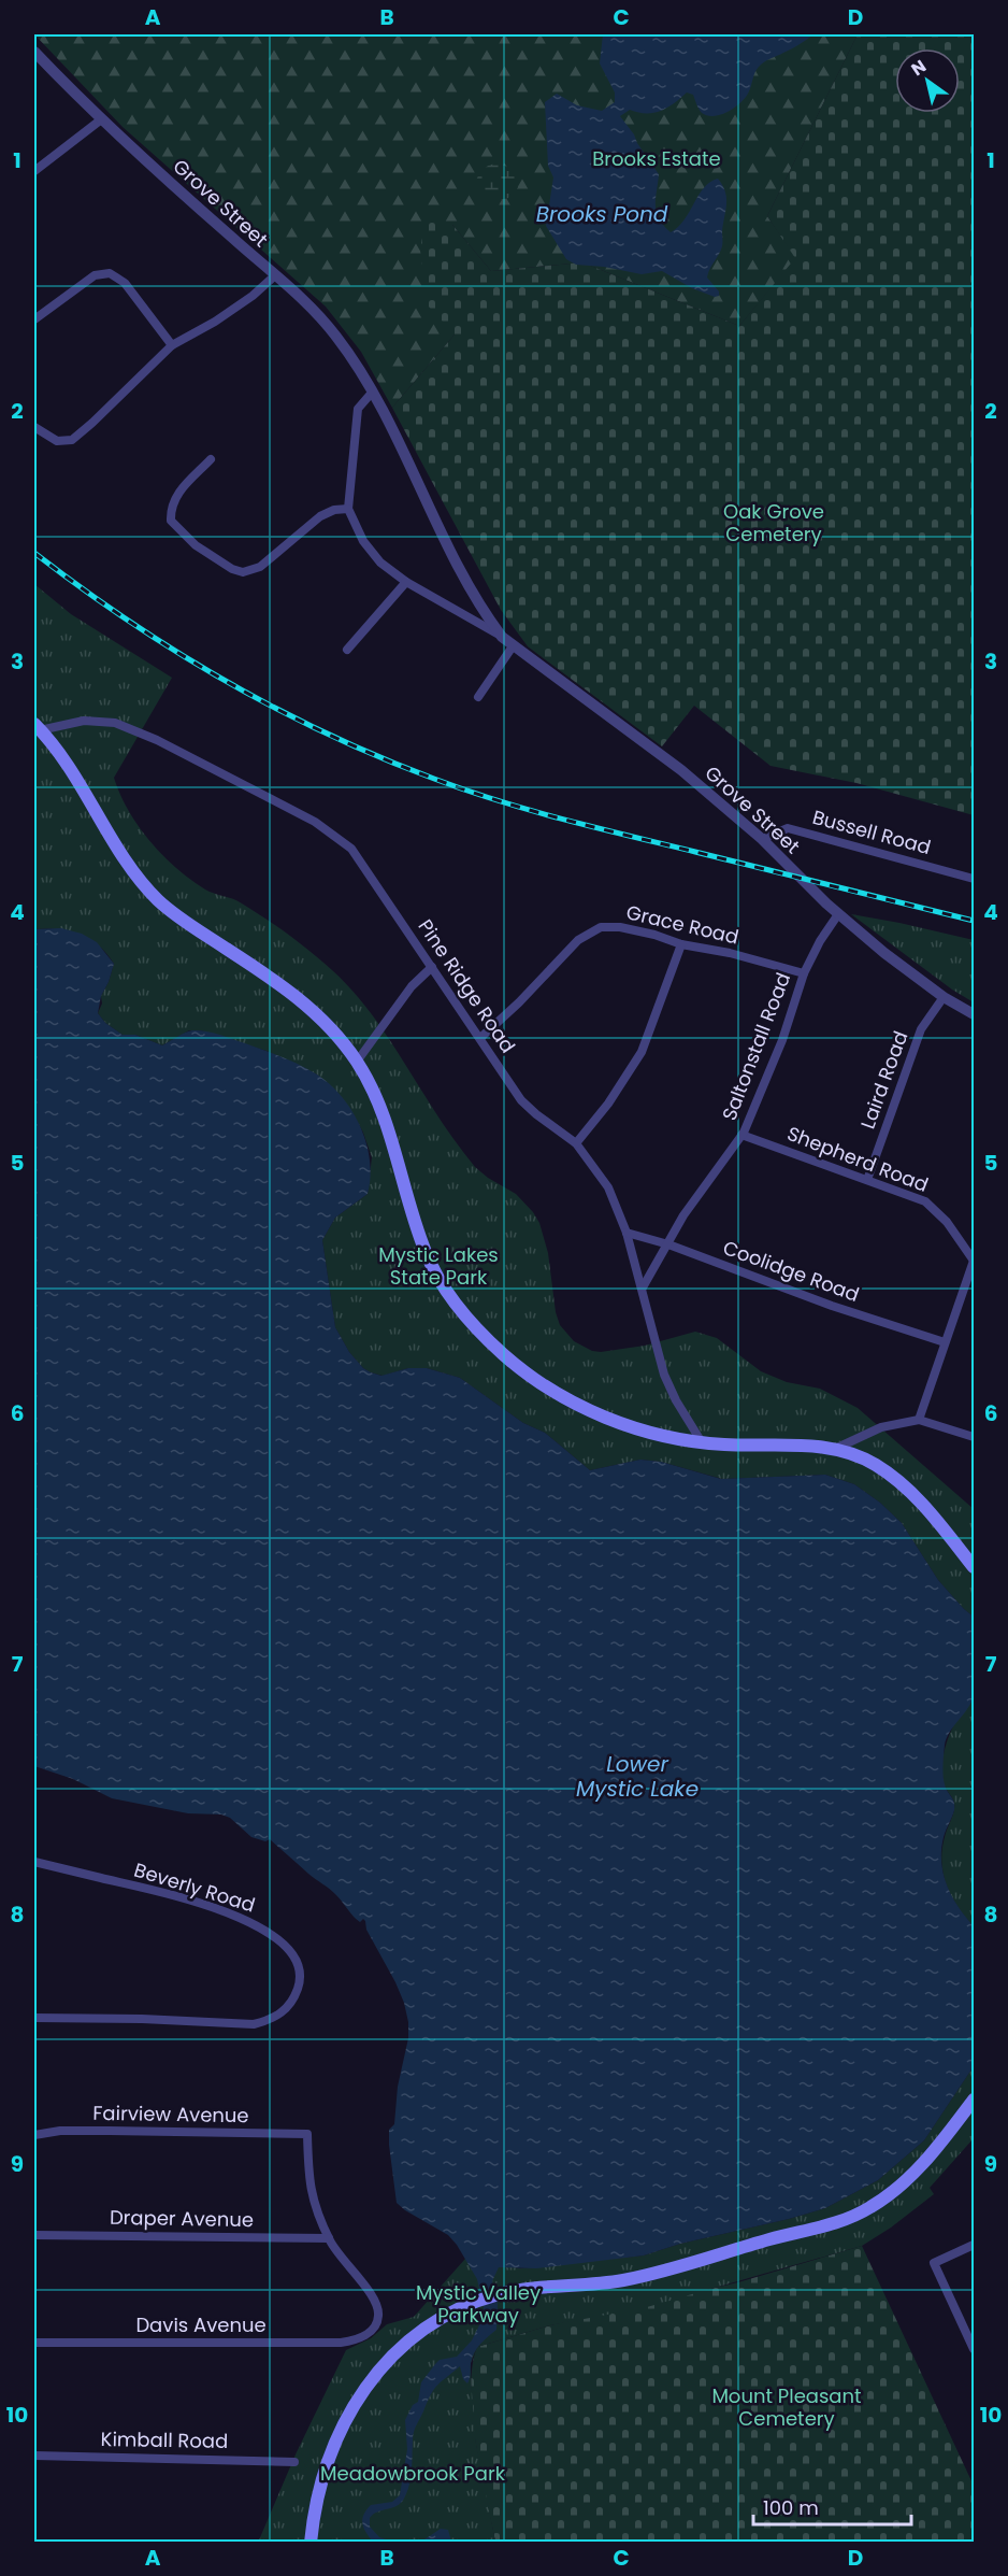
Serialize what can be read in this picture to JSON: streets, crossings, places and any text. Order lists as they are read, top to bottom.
{
  "streets": {
    "street": [
      "Grove Street",
      "Bussell Road",
      "Grace Road",
      "Pine Ridge Road",
      "Saltonstall Road",
      "Laird Road",
      "Shepherd Road",
      "Coolidge Road",
      "Beverly Road",
      "Fairview Avenue",
      "Draper Avenue",
      "Davis Avenue",
      "Kimball Road"
    ]
  },
  "crossings": [
    ["Grove Street", "Bussell Road"],
    ["Grove Street", "Saltonstall Road"],
    ["Grove Street", "Laird Road"],
    ["Grace Road", "Pine Ridge Road"],
    ["Grace Road", "Saltonstall Road"],
    ["Pine Ridge Road", "Saltonstall Road"],
    ["Pine Ridge Road", "Coolidge Road"],
    ["Saltonstall Road", "Shepherd Road"],
    ["Saltonstall Road", "Coolidge Road"],
    ["Laird Road", "Shepherd Road"],
    ["Fairview Avenue", "Draper Avenue"],
    ["Fairview Avenue", "Davis Avenue"],
    ["Draper Avenue", "Davis Avenue"]
  ],
  "water": ["Brooks Pond", "Lower Mystic Lake"],
  "parks": [
    "Brooks Estate",
    "Oak Grove Cemetery",
    "Mystic Lakes State Park",
    "Mystic Valley Parkway",
    "Mount Pleasant Cemetery",
    "Meadowbrook Park"
  ],
  "scale_bar": "100 m",
  "north": "top left",
  "grid": {
    "columns": [
      "A",
      "B",
      "C",
      "D"
    ],
    "rows": [
      "1",
      "2",
      "3",
      "4",
      "5",
      "6",
      "7",
      "8",
      "9",
      "10"
    ]
  }
}
